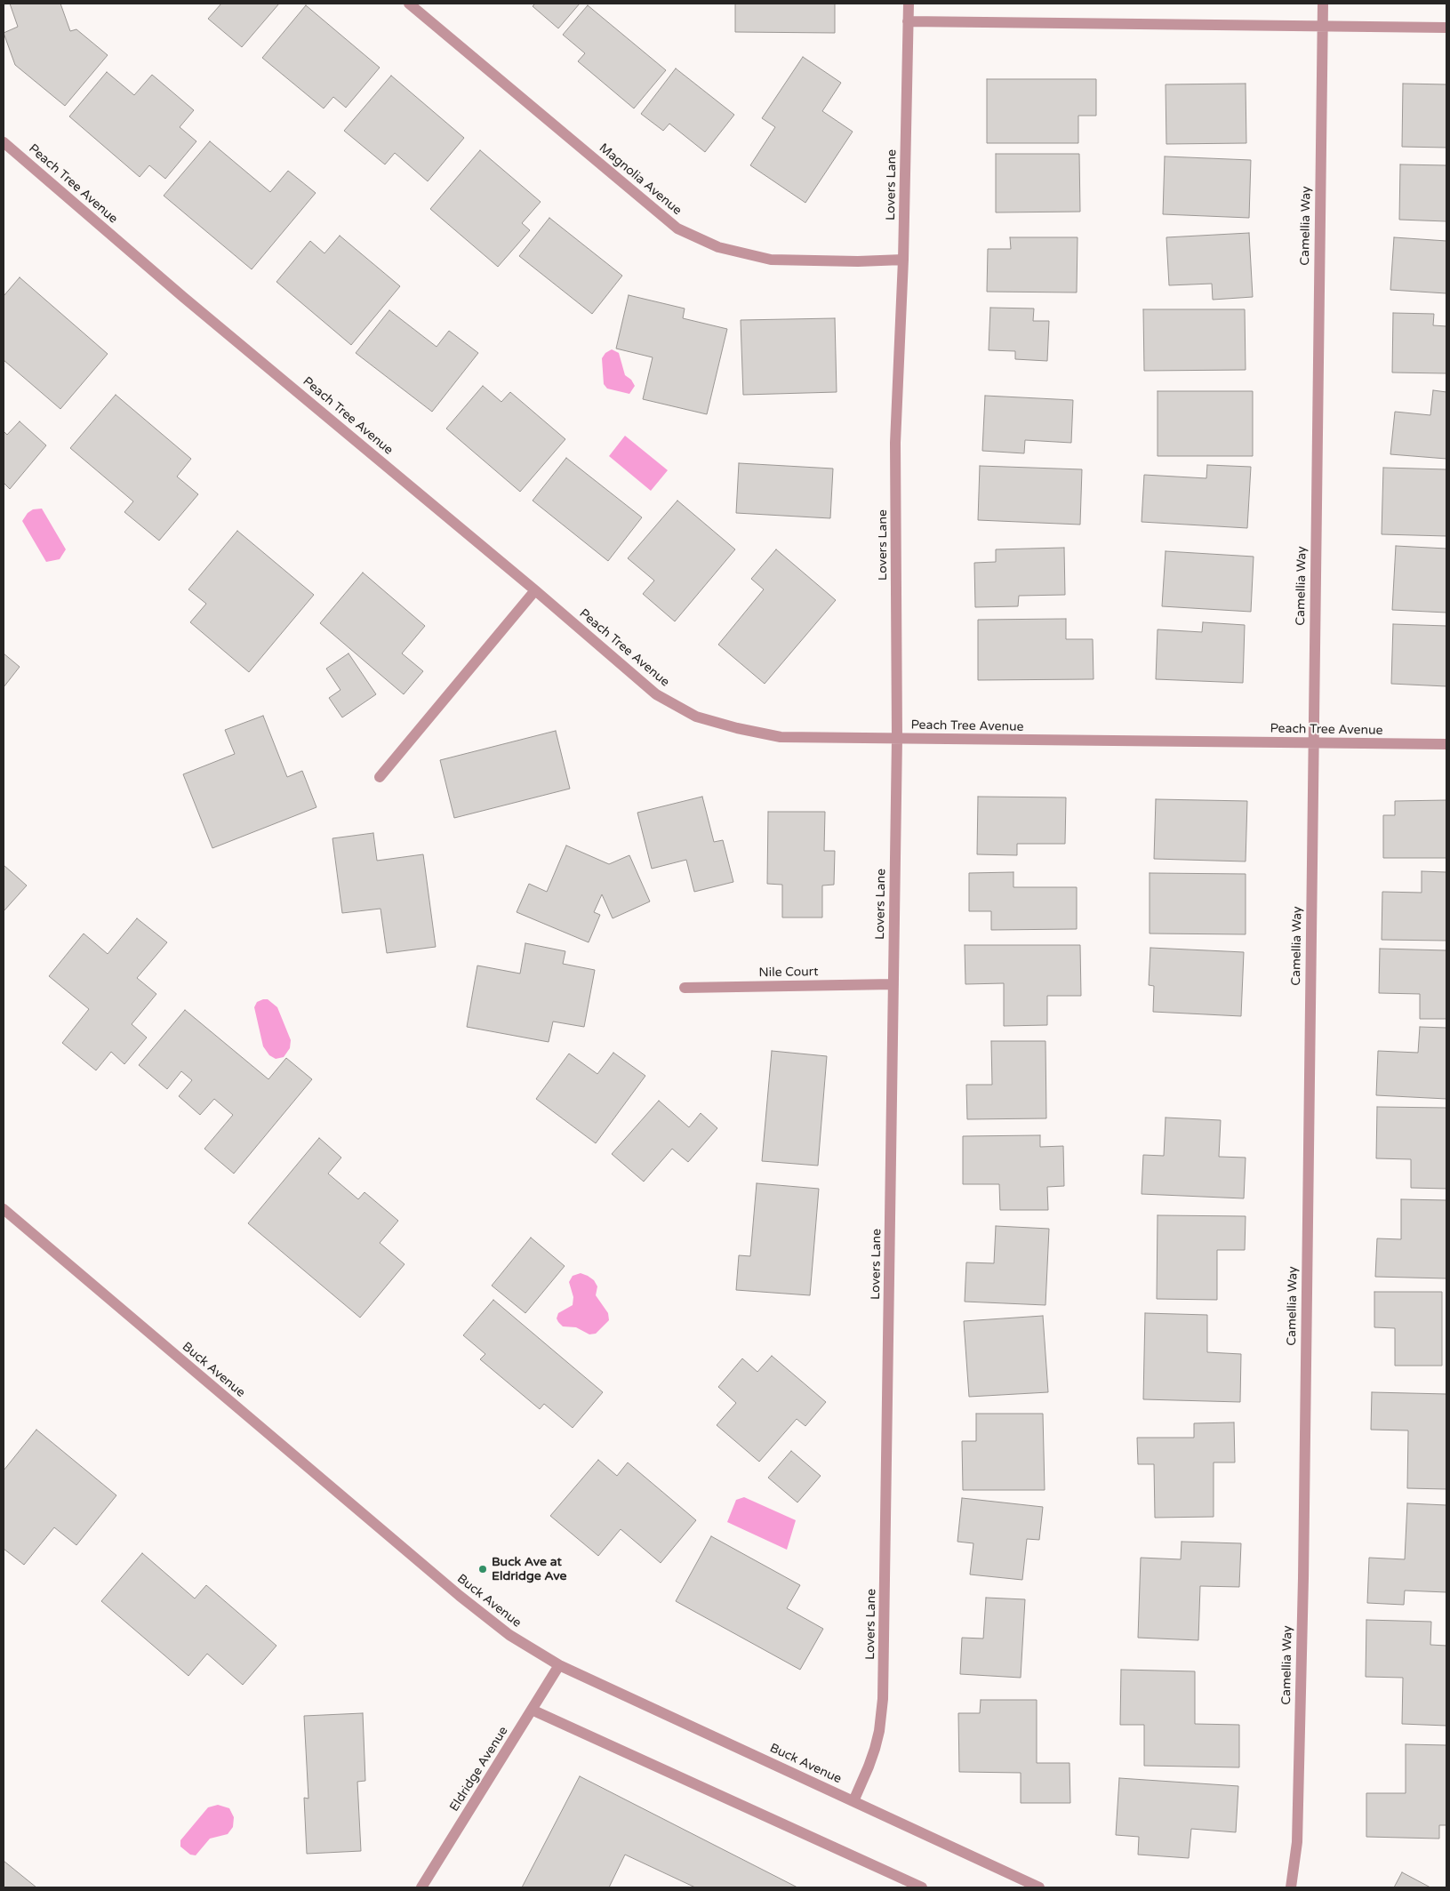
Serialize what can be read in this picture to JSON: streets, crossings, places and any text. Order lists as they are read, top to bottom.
{
  "streets": {
    "street": [
      "Magnolia Avenue",
      "Peach Tree Avenue",
      "Lovers Lane",
      "Camellia Way",
      "Nile Court",
      "Buck Avenue",
      "Eldridge Avenue"
    ]
  },
  "crossings": [
    ["Magnolia Avenue", "Lovers Lane"],
    ["Peach Tree Avenue", "Lovers Lane"],
    ["Peach Tree Avenue", "Camellia Way"],
    ["Lovers Lane", "Nile Court"],
    ["Lovers Lane", "Buck Avenue"],
    ["Buck Avenue", "Eldridge Avenue"]
  ],
  "places": ["Buck Ave at Eldridge Ave"]
}
